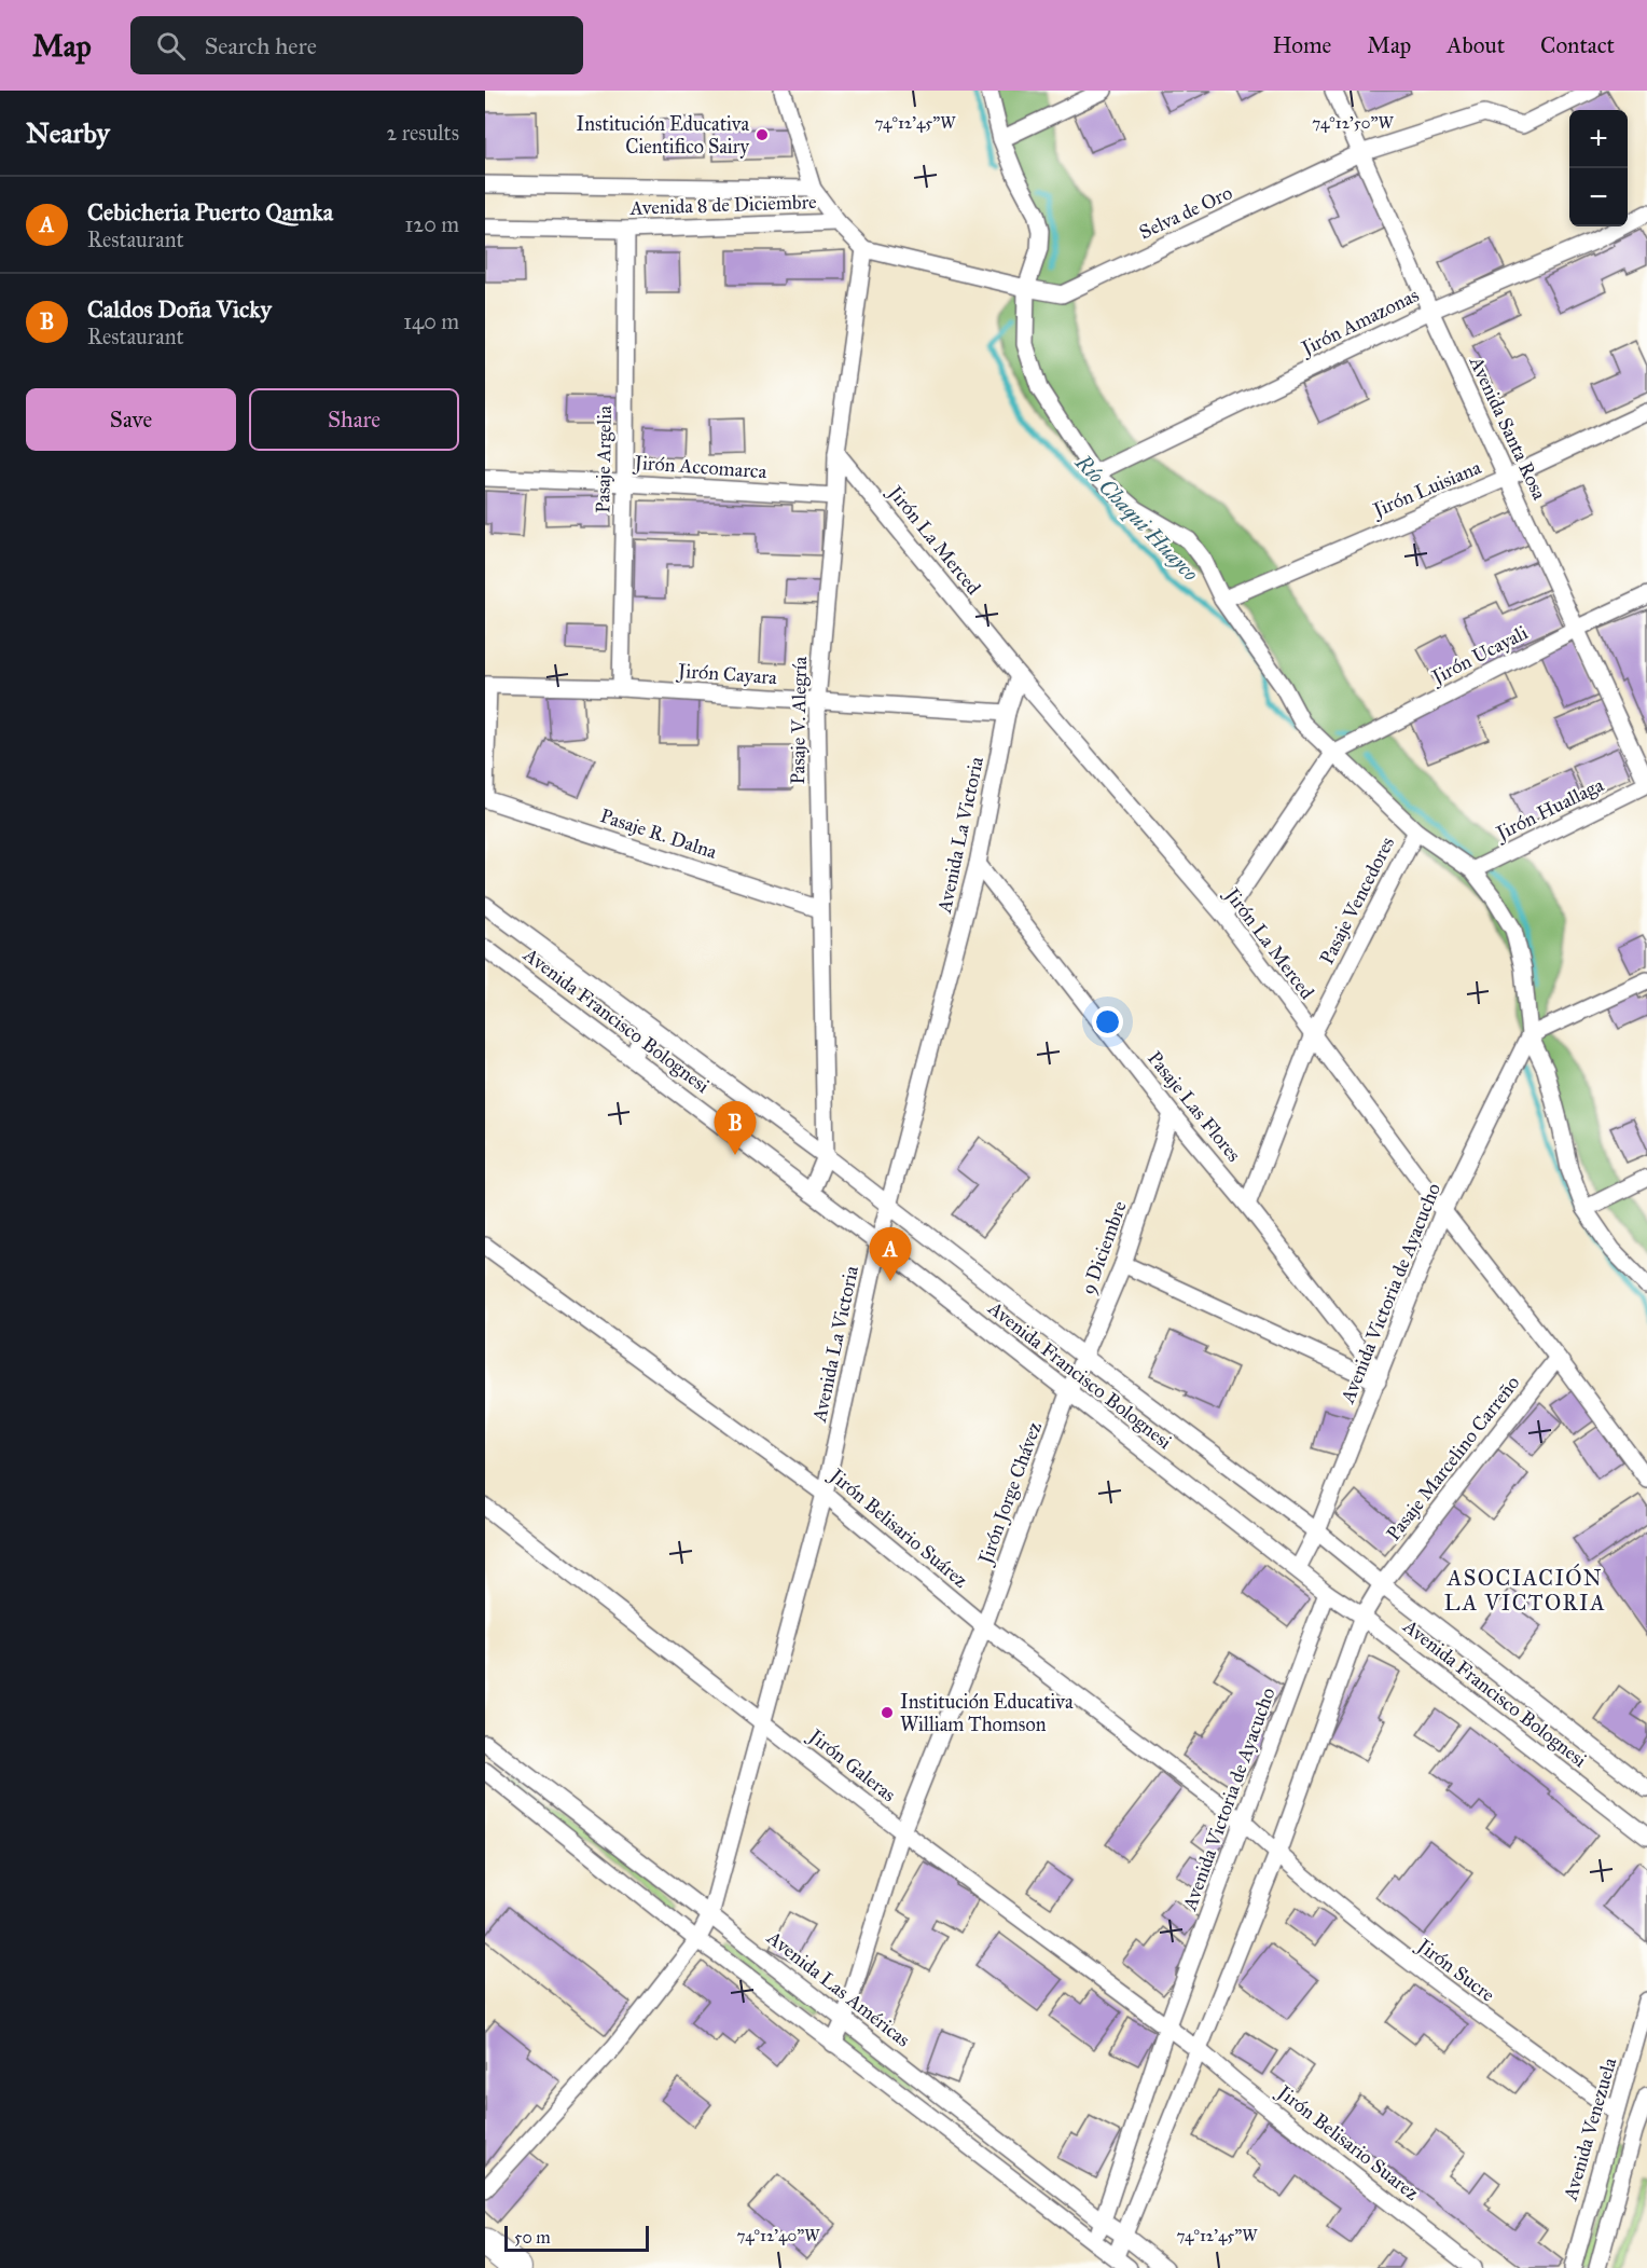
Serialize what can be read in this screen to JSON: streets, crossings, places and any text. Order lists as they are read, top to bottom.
{
  "streets": {
    "street": [
      "Avenida 8 de Diciembre",
      "Selva de Oro",
      "Jirón Amazonas",
      "Avenida Santa Rosa",
      "Pasaje Argelia",
      "Jirón Accomarca",
      "Jirón Luisiana",
      "Jirón La Merced",
      "Jirón Ucayali",
      "Jirón Cayara",
      "Pasaje V. Alegría",
      "Jirón Huallaga",
      "Pasaje R. Dalna",
      "Avenida La Victoria",
      "Pasaje Vencedores",
      "Avenida Francisco Bolognesi",
      "Pasaje Las Flores",
      "9 Diciembre",
      "Avenida Victoria de Ayacucho",
      "Pasaje Marcelino Carreño",
      "Jirón Jorge Chávez",
      "Jirón Belisario Suárez",
      "Jirón Galeras",
      "Jirón Sucre",
      "Avenida Las Américas",
      "Avenida Venezuela",
      "Jirón Belisario Suarez"
    ]
  },
  "crossings": [
    ["Avenida 8 de Diciembre", "Pasaje Argelia"],
    ["Avenida 8 de Diciembre", "Pasaje V. Alegría"],
    ["Selva de Oro", "Avenida Santa Rosa"],
    ["Jirón Amazonas", "Avenida Santa Rosa"],
    ["Avenida Santa Rosa", "Jirón Luisiana"],
    ["Avenida Santa Rosa", "Jirón Ucayali"],
    ["Avenida Santa Rosa", "Jirón Huallaga"],
    ["Pasaje Argelia", "Jirón Accomarca"],
    ["Pasaje Argelia", "Jirón Cayara"],
    ["Jirón Accomarca", "Pasaje V. Alegría"],
    ["Jirón La Merced", "Pasaje V. Alegría"],
    ["Jirón La Merced", "Avenida La Victoria"],
    ["Jirón La Merced", "Pasaje Vencedores"],
    ["Jirón La Merced", "Avenida Victoria de Ayacucho"],
    ["Jirón La Merced", "Pasaje Marcelino Carreño"],
    ["Jirón Cayara", "Pasaje V. Alegría"],
    ["Jirón Cayara", "Avenida La Victoria"],
    ["Pasaje V. Alegría", "Pasaje R. Dalna"],
    ["Pasaje V. Alegría", "Avenida Francisco Bolognesi"],
    ["Avenida La Victoria", "Avenida Francisco Bolognesi"],
    ["Avenida La Victoria", "Pasaje Las Flores"],
    ["Avenida La Victoria", "Jirón Belisario Suárez"],
    ["Avenida La Victoria", "Jirón Galeras"],
    ["Avenida La Victoria", "Avenida Las Américas"],
    ["Pasaje Vencedores", "Pasaje Las Flores"],
    ["Avenida Francisco Bolognesi", "9 Diciembre"],
    ["Avenida Francisco Bolognesi", "Avenida Victoria de Ayacucho"],
    ["Avenida Francisco Bolognesi", "Pasaje Marcelino Carreño"],
    ["Avenida Francisco Bolognesi", "Jirón Jorge Chávez"],
    ["Pasaje Las Flores", "9 Diciembre"],
    ["Pasaje Las Flores", "Avenida Victoria de Ayacucho"],
    ["9 Diciembre", "Jirón Jorge Chávez"],
    ["Avenida Victoria de Ayacucho", "Jirón Belisario Suárez"],
    ["Avenida Victoria de Ayacucho", "Jirón Galeras"],
    ["Avenida Victoria de Ayacucho", "Avenida Las Américas"],
    ["Jirón Jorge Chávez", "Jirón Belisario Suárez"],
    ["Jirón Jorge Chávez", "Jirón Galeras"],
    ["Jirón Jorge Chávez", "Avenida Las Américas"],
    ["Jirón Belisario Suárez", "Jirón Sucre"],
    ["Jirón Galeras", "Jirón Belisario Suarez"],
    ["Jirón Sucre", "Avenida Venezuela"]
  ],
  "districts": ["ASOCIACIÓN LA VICTORIA"],
  "water": ["Río Chaqui Huayco"],
  "places": ["Institución Educativa Cientifico Sairy", "Institución Educativa William Thomson"],
  "scale_bar": "50 m",
  "page": {
    "header": "Map",
    "search": "Search here",
    "nav": [
      "Home",
      "Map",
      "About",
      "Contact"
    ],
    "heading": ["Nearby", "2 results"],
    "map_buttons": ["+", "−"],
    "list": [
      {
        "mark": "A",
        "name": "Cebicheria Puerto Qamka",
        "note": "Restaurant",
        "value": "120 m"
      },
      {
        "mark": "B",
        "name": "Caldos Doña Vicky",
        "note": "Restaurant",
        "value": "140 m"
      }
    ],
    "buttons": ["Save", "Share"],
    "pins": ["B", "A"],
    "scale": "50 m"
  },
  "coordinates": ["74°12'45\"W", "74°12'50\"W", "74°12'40\"W"]
}
